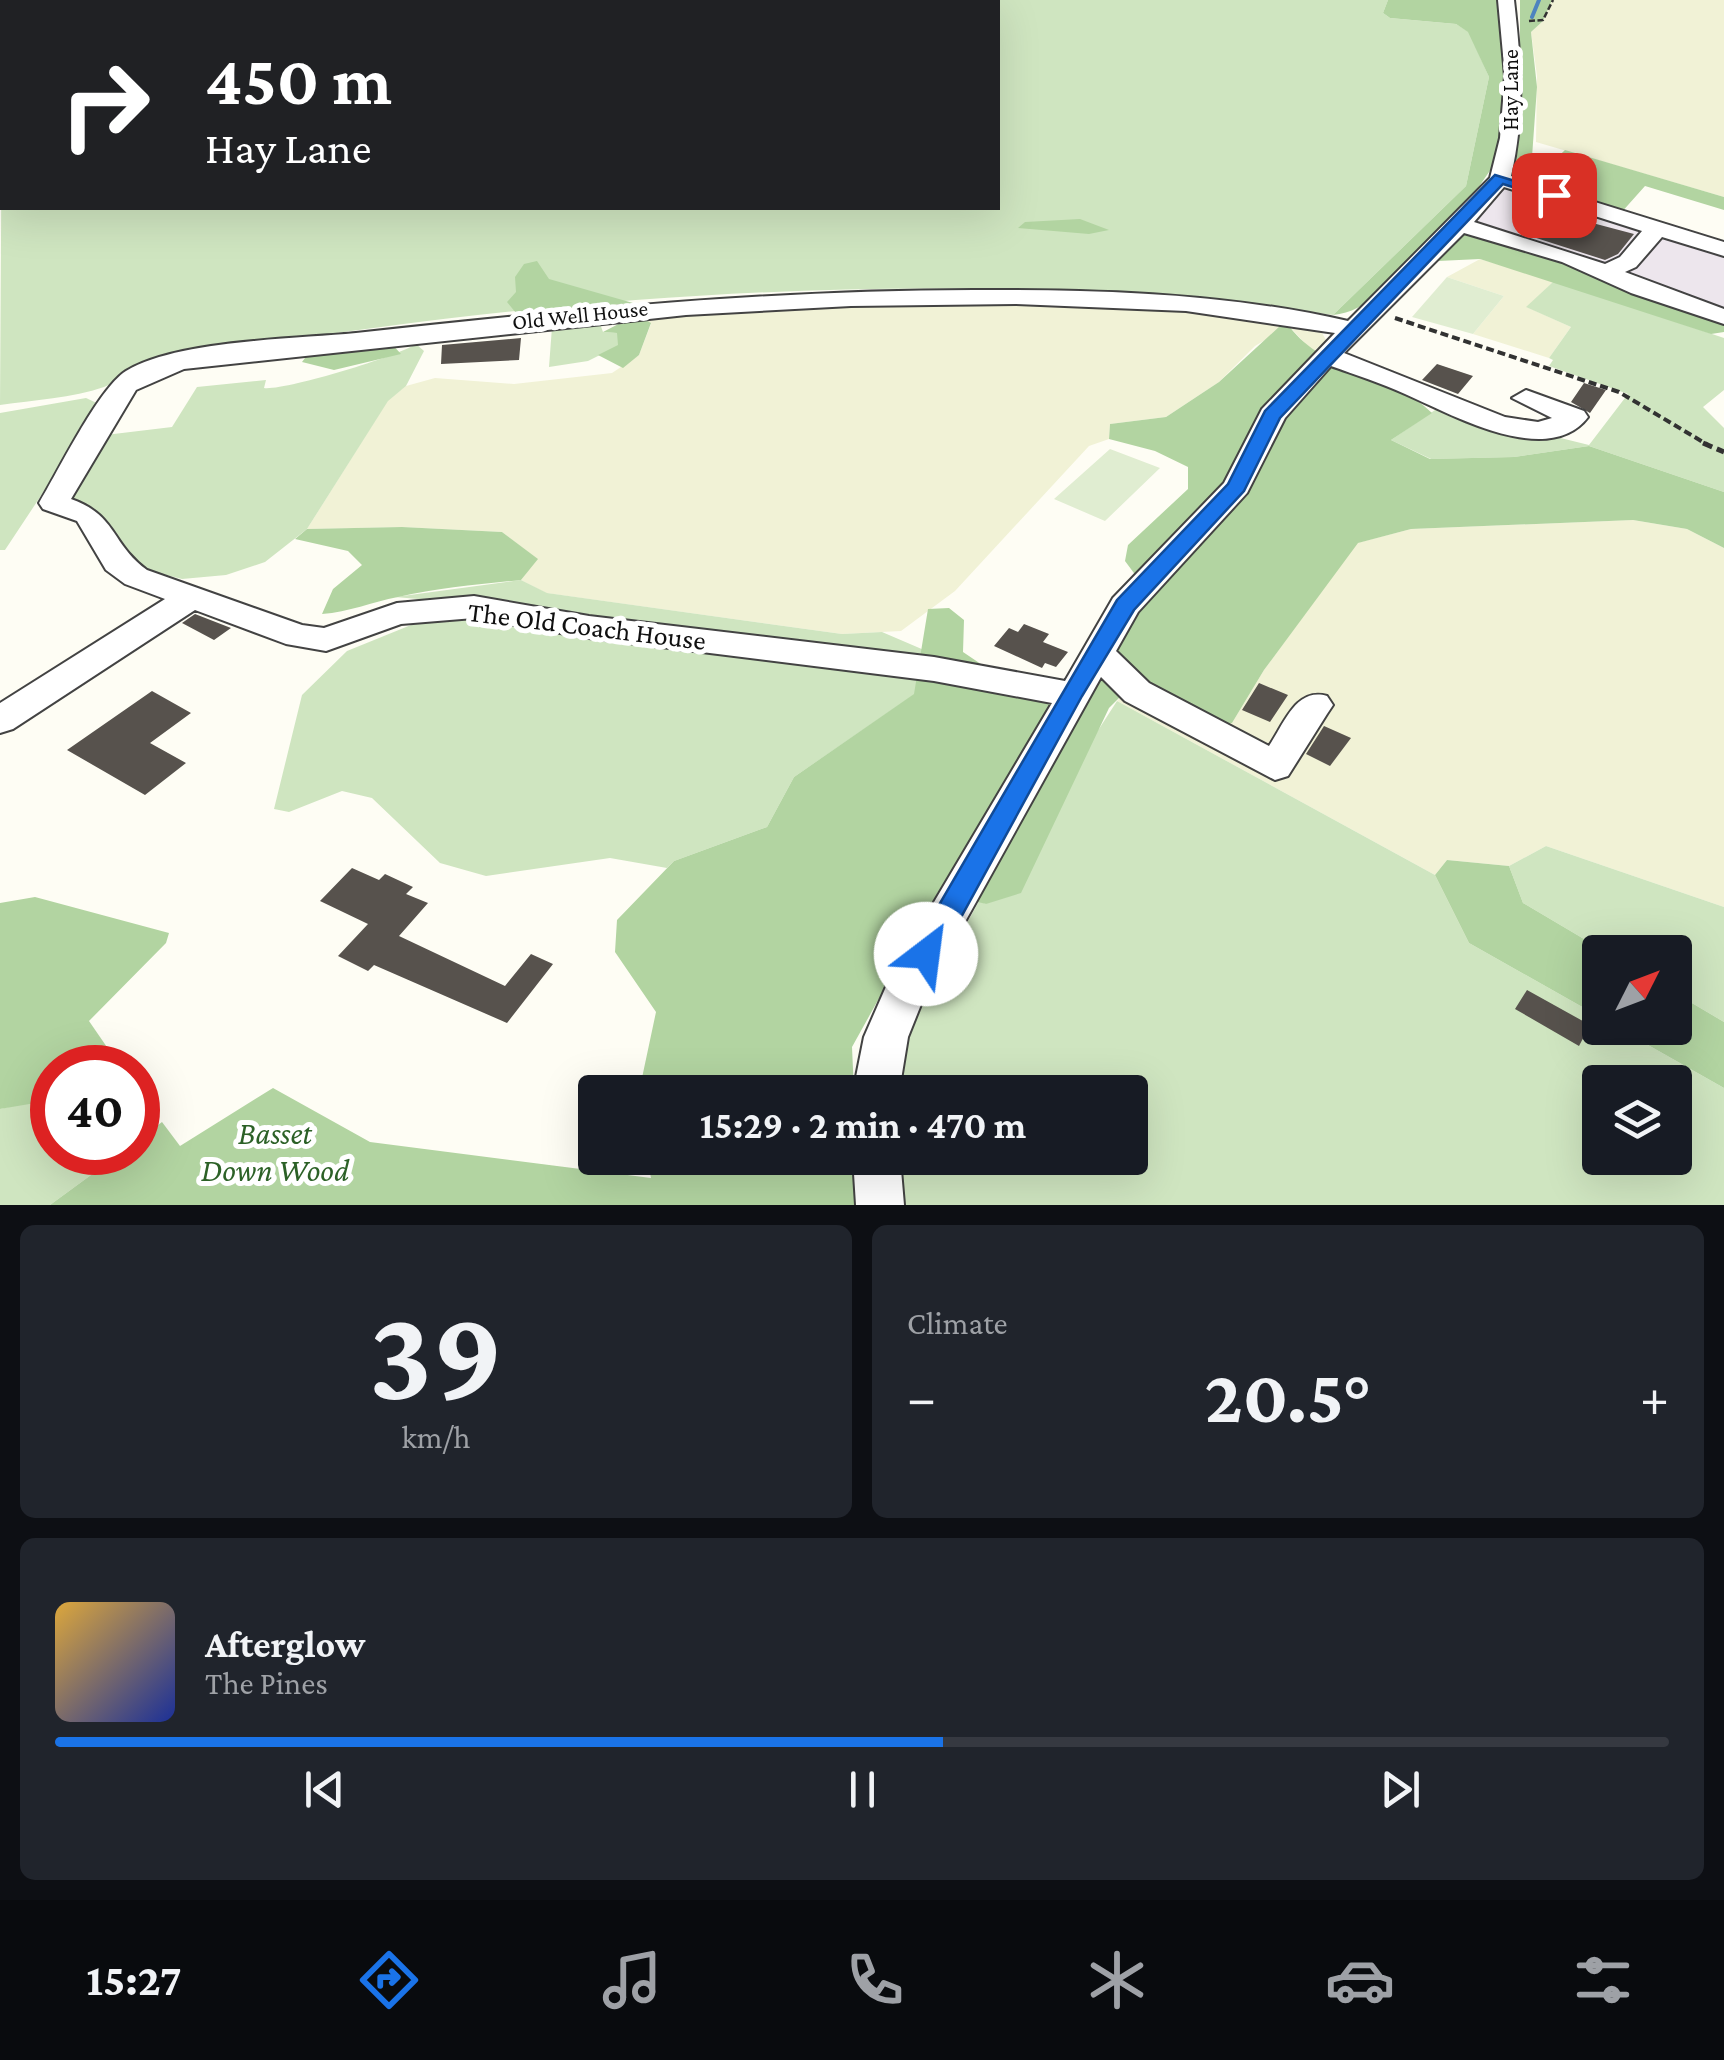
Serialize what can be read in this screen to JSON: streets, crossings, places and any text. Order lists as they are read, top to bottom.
{
  "streets": {
    "street": ["Hay Lane", "Old Well House", "The Old Coach House"]
  },
  "crossings": [
    ["Hay Lane", "Old Well House"],
    ["Hay Lane", "The Old Coach House"],
    ["Old Well House", "The Old Coach House"]
  ],
  "parks": ["Basset Down Wood"],
  "north": "top right",
  "page": {
    "turn": ["450 m", "Hay Lane"],
    "limit": "40",
    "trip": "15:29 · 2 min · 470 m",
    "tile": [
      ["39", "km/h"],
      "Climate"
    ],
    "heat": ["−", "20.5°", "+"],
    "song": ["Afterglow", "The Pines"],
    "tabs": "15:27"
  }
}
